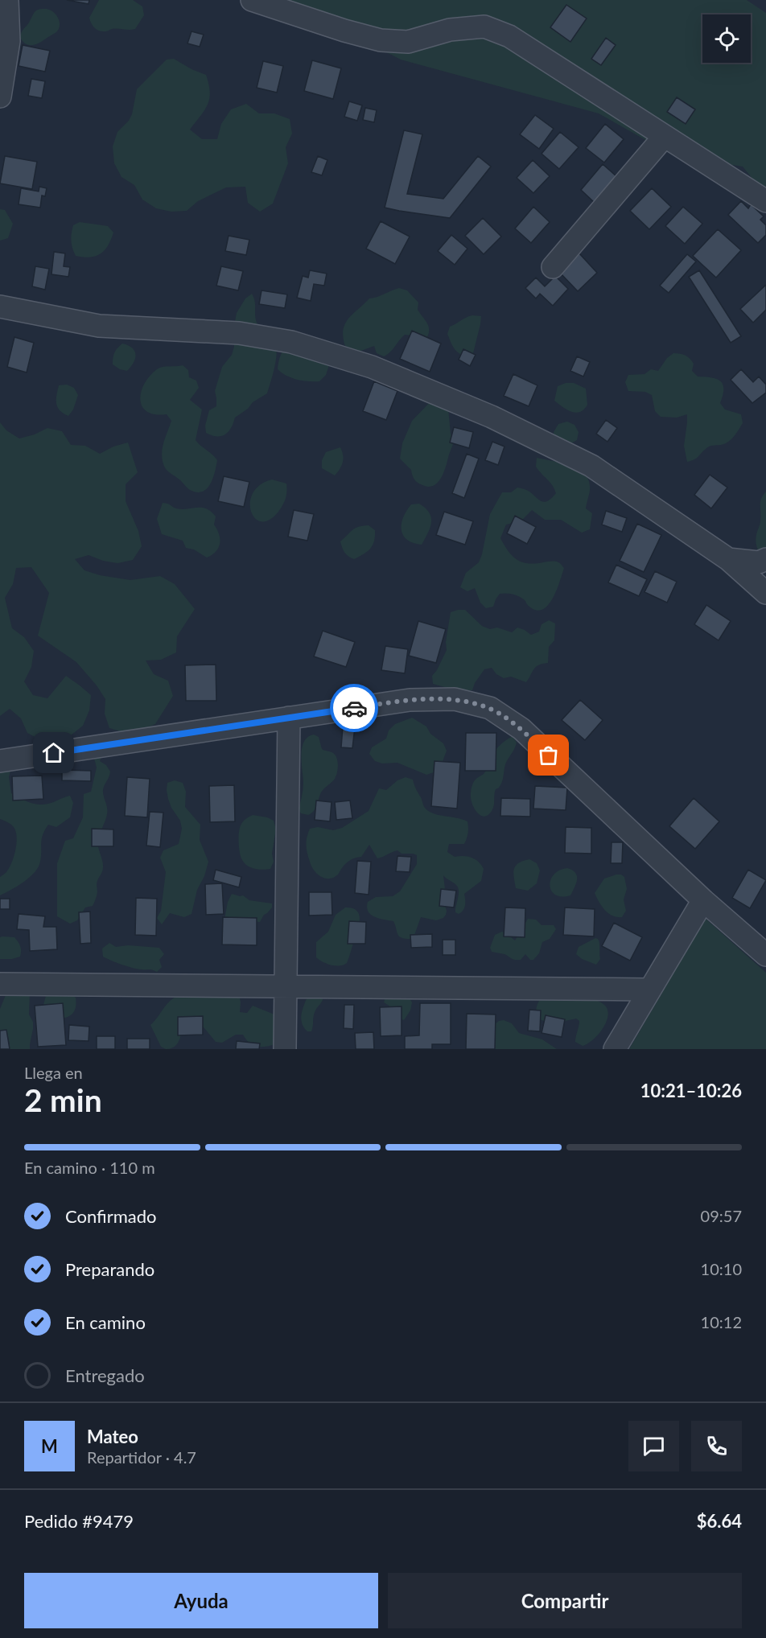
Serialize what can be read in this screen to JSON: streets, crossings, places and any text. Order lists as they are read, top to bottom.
{
  "page": {
    "heading": ["2 min", "Llega en", "10:21–10:26"],
    "panel": [
      "Mateo",
      "Repartidor · 4.7",
      "Pedido #9479",
      "$6.64"
    ],
    "bar": "En camino · 110 m",
    "list": [
      ["Confirmado", "09:57"],
      ["Preparando", "10:10"],
      ["En camino", "10:12"],
      "Entregado"
    ],
    "round": "M",
    "buttons": ["Ayuda", "Compartir"]
  }
}
